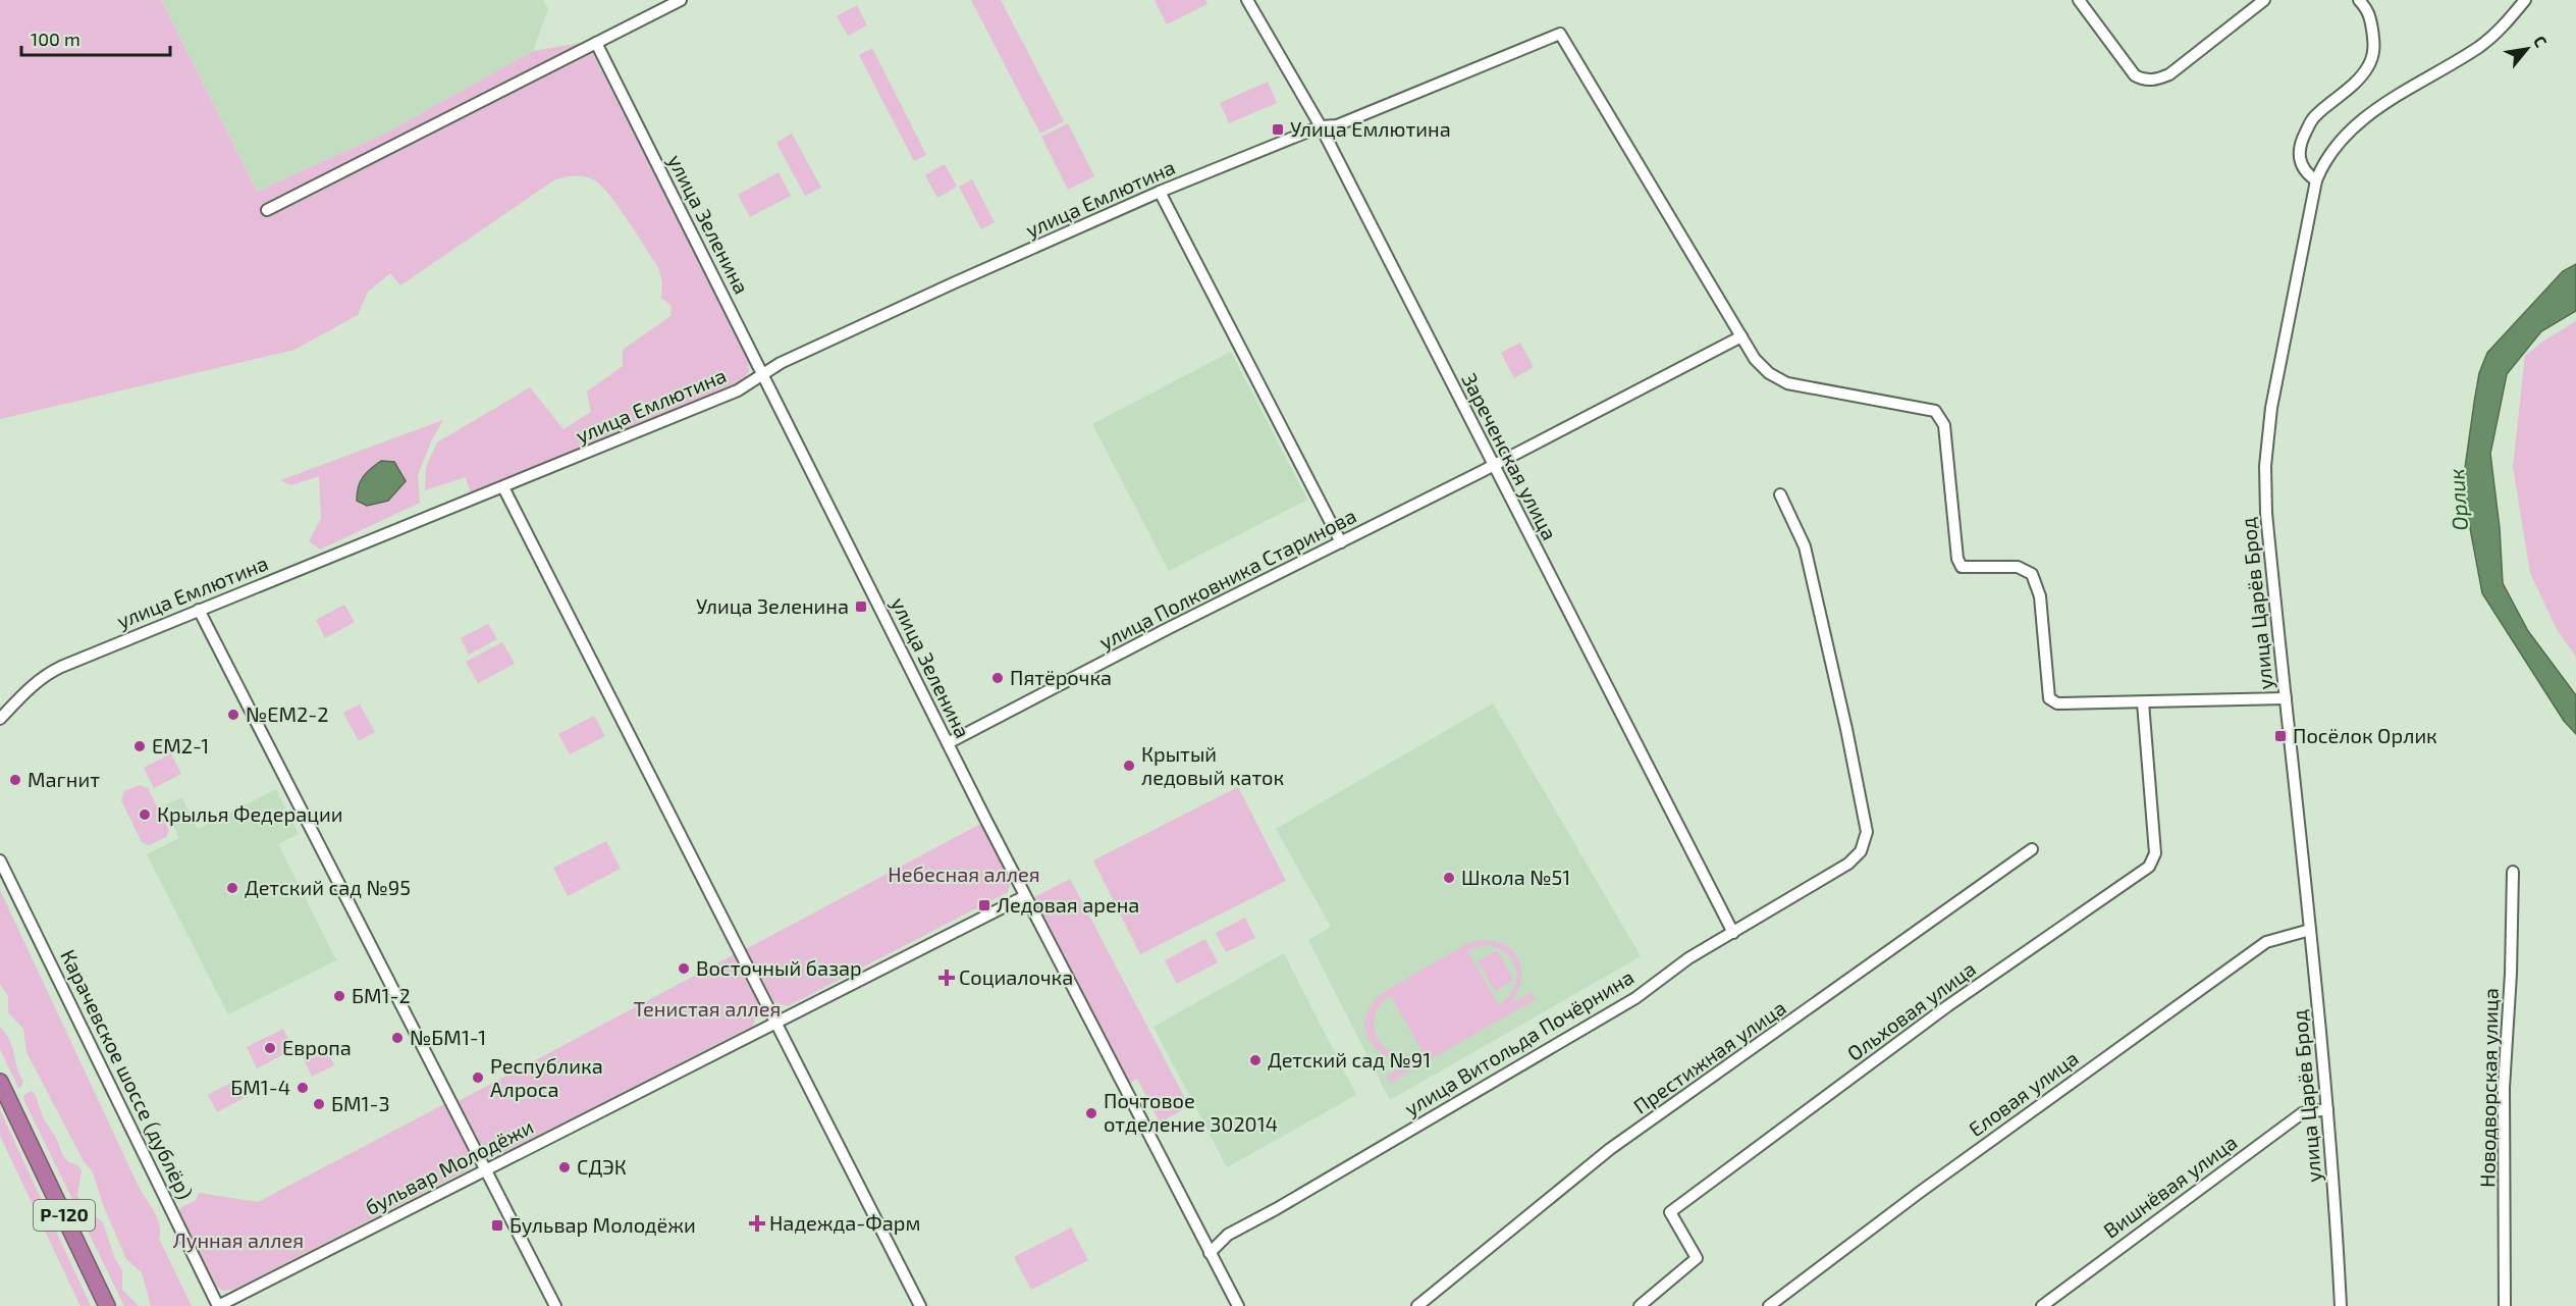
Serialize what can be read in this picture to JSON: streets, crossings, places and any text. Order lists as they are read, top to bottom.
{
  "streets": {
    "highway": ["Р-120"],
    "street": [
      "улица Емлютина",
      "улица Зеленина",
      "Зареченская улица",
      "улица Полковника Старинова",
      "улица Царёв Брод",
      "Ольховая улица",
      "улица Витольда Почёрнина",
      "Престижная улица",
      "Карачевское шоссе (дублёр)",
      "Новодворская улица",
      "Еловая улица",
      "бульвар Молодёжи",
      "Вишнёвая улица"
    ]
  },
  "crossings": [
    ["улица Емлютина", "улица Зеленина"],
    ["улица Емлютина", "Зареченская улица"],
    ["улица Емлютина", "улица Полковника Старинова"],
    ["улица Зеленина", "улица Полковника Старинова"],
    ["улица Зеленина", "улица Витольда Почёрнина"],
    ["улица Зеленина", "бульвар Молодёжи"],
    ["Зареченская улица", "улица Полковника Старинова"],
    ["Зареченская улица", "улица Витольда Почёрнина"],
    ["улица Царёв Брод", "Еловая улица"],
    ["улица Царёв Брод", "Вишнёвая улица"],
    ["Карачевское шоссе (дублёр)", "бульвар Молодёжи"]
  ],
  "water": ["Орлик"],
  "parks": ["Небесная аллея", "Тенистая аллея", "Лунная аллея"],
  "places": {
    "transit": [
      "Улица Емлютина",
      "Улица Зеленина",
      "Посёлок Орлик",
      "Ледовая арена",
      "Бульвар Молодёжи"
    ],
    "other": [
      "Пятёрочка",
      "№ЕМ2-2",
      "ЕМ2-1",
      "Крытый ледовый каток",
      "Магнит",
      "Крылья Федерации",
      "Школа №51",
      "Детский сад №95",
      "Восточный базар",
      "БМ1-2",
      "№БМ1-1",
      "Европа",
      "Детский сад №91",
      "Республика Алроса",
      "БМ1-4",
      "БМ1-3",
      "Почтовое отделение 302014",
      "СДЭК"
    ],
    "health": ["Социалочка", "Надежда-Фарм"]
  },
  "scale_bar": "100 m",
  "north": "top right"
}
